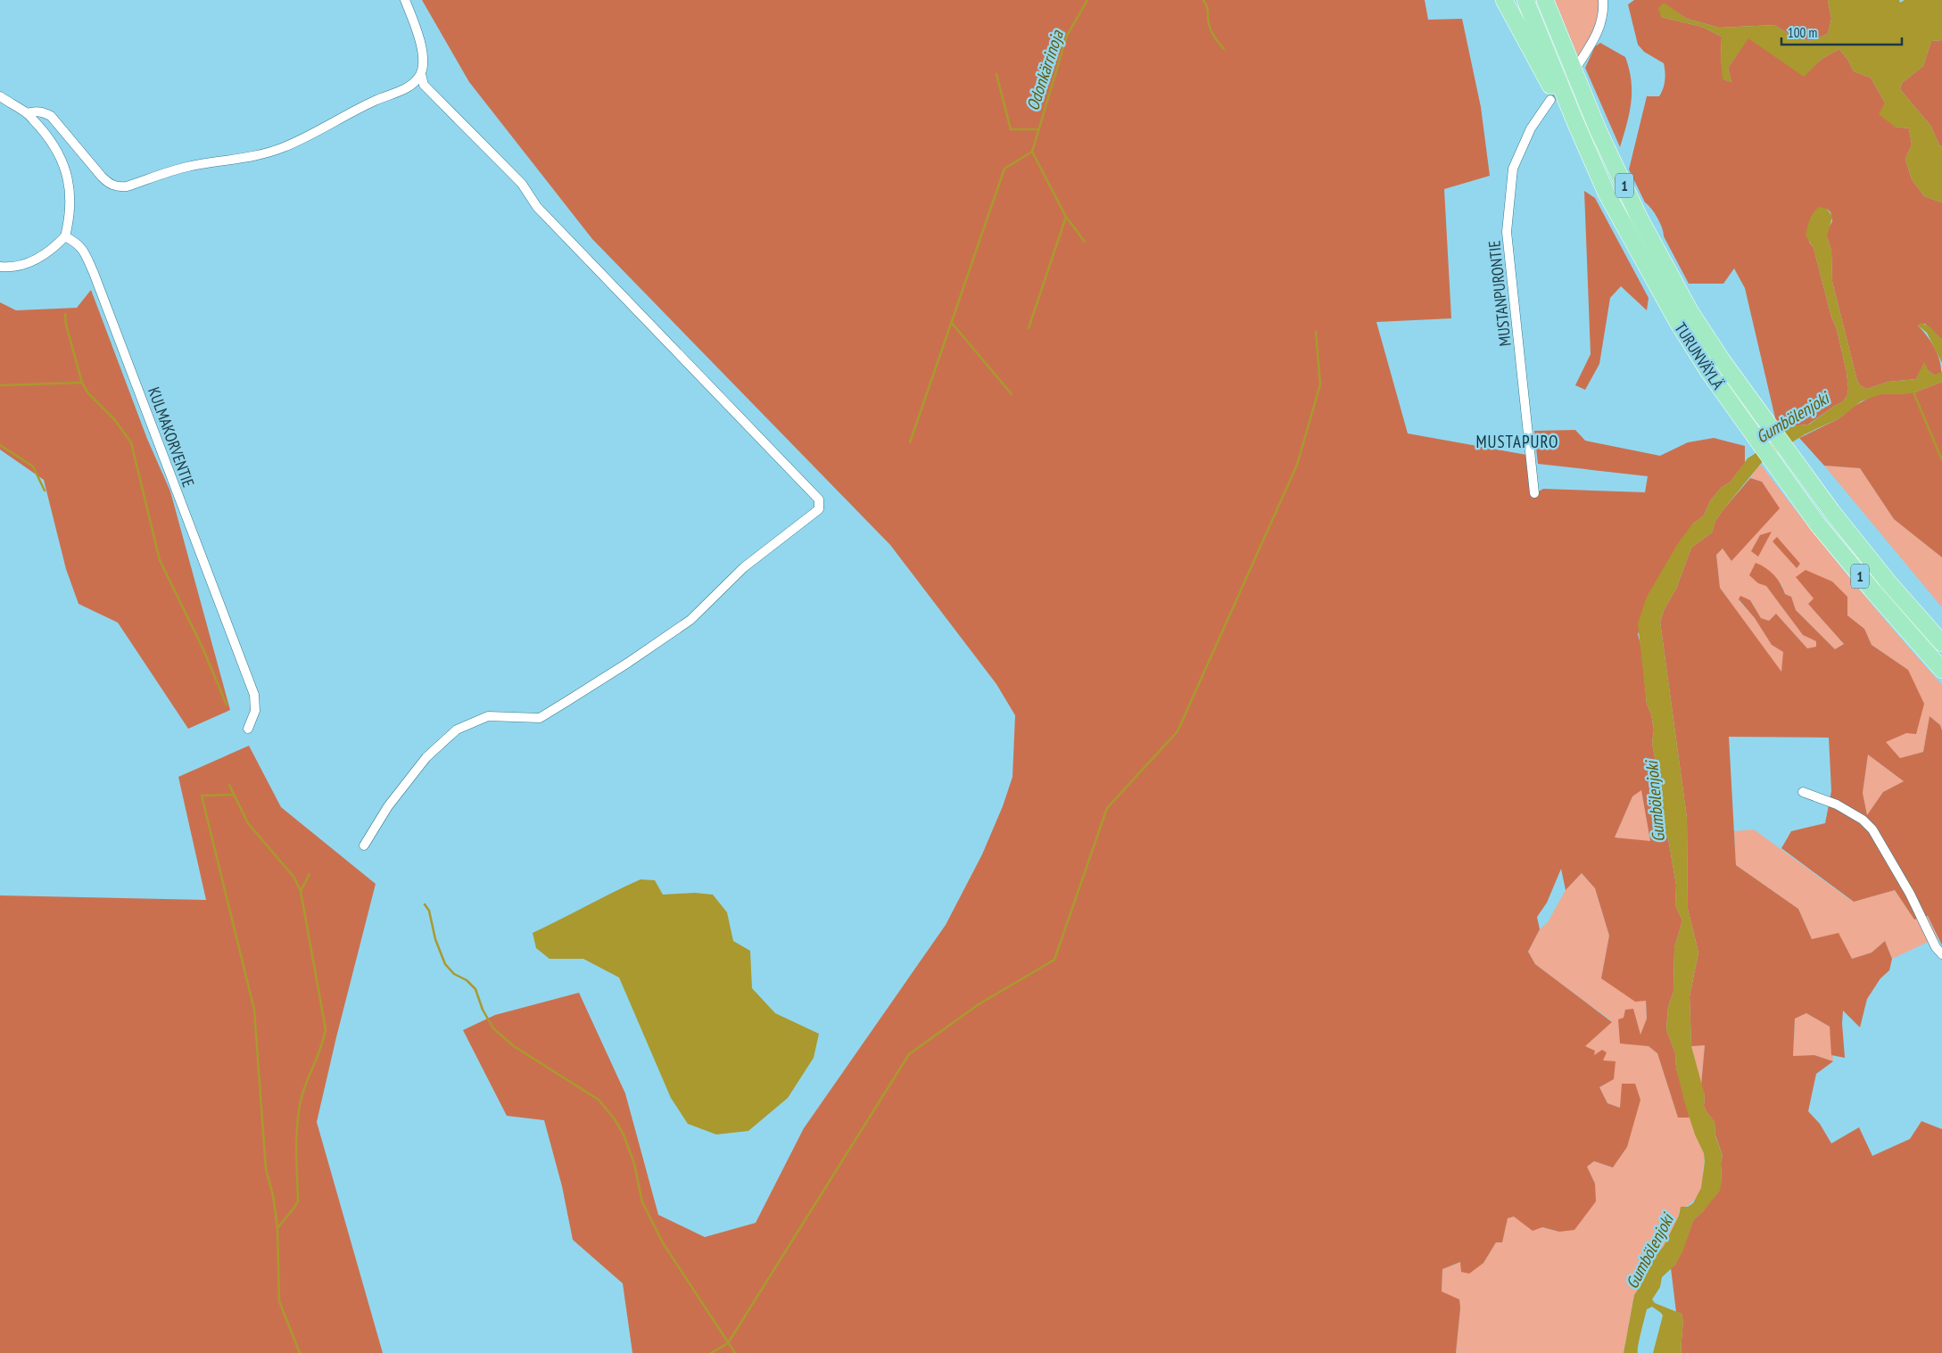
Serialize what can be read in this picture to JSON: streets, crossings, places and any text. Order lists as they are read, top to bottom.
{
  "streets": {
    "highway": ["1", "TURUNVÄYLÄ"],
    "street": ["MUSTANPURONTIE", "KULMAKORVENTIE"]
  },
  "districts": ["MUSTAPURO"],
  "water": ["Odonkärrinoja", "Gumbölenjoki"],
  "scale_bar": "100 m"
}
